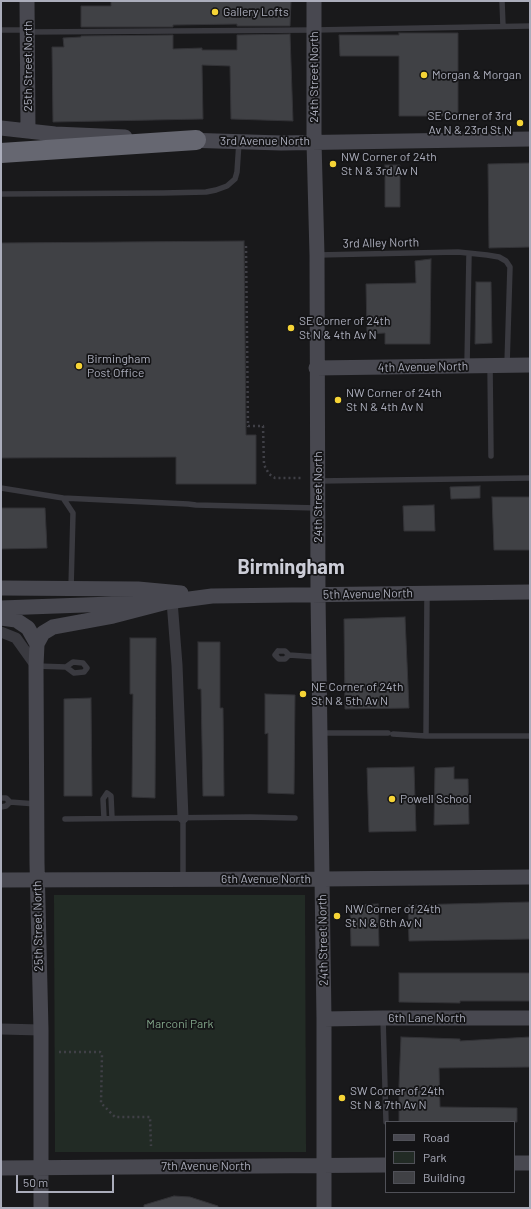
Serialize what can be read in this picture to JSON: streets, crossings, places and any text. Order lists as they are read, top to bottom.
{
  "streets": {
    "main road": [
      "25th Street North",
      "24th Street North",
      "3rd Avenue North",
      "4th Avenue North",
      "5th Avenue North",
      "6th Avenue North",
      "6th Lane North",
      "7th Avenue North"
    ],
    "lane": ["3rd Alley North"]
  },
  "crossings": [
    ["25th Street North", "3rd Avenue North"],
    ["25th Street North", "6th Avenue North"],
    ["25th Street North", "7th Avenue North"],
    ["24th Street North", "3rd Avenue North"],
    ["24th Street North", "3rd Alley North"],
    ["24th Street North", "4th Avenue North"],
    ["24th Street North", "5th Avenue North"],
    ["24th Street North", "6th Avenue North"],
    ["24th Street North", "6th Lane North"],
    ["24th Street North", "7th Avenue North"],
    ["3rd Alley North", "4th Avenue North"]
  ],
  "districts": ["Birmingham"],
  "parks": ["Marconi Park"],
  "places": [
    "Gallery Lofts",
    "Morgan & Morgan",
    "SE Corner of 3rd Av N & 23rd St N",
    "NW Corner of 24th St N & 3rd Av N",
    "SE Corner of 24th St N & 4th Av N",
    "Birmingham Post Office",
    "NW Corner of 24th St N & 4th Av N",
    "NE Corner of 24th St N & 5th Av N",
    "Powell School",
    "NW Corner of 24th St N & 6th Av N",
    "SW Corner of 24th St N & 7th Av N"
  ],
  "legend": ["Road", "Park", "Building"],
  "scale_bar": "50 m"
}
